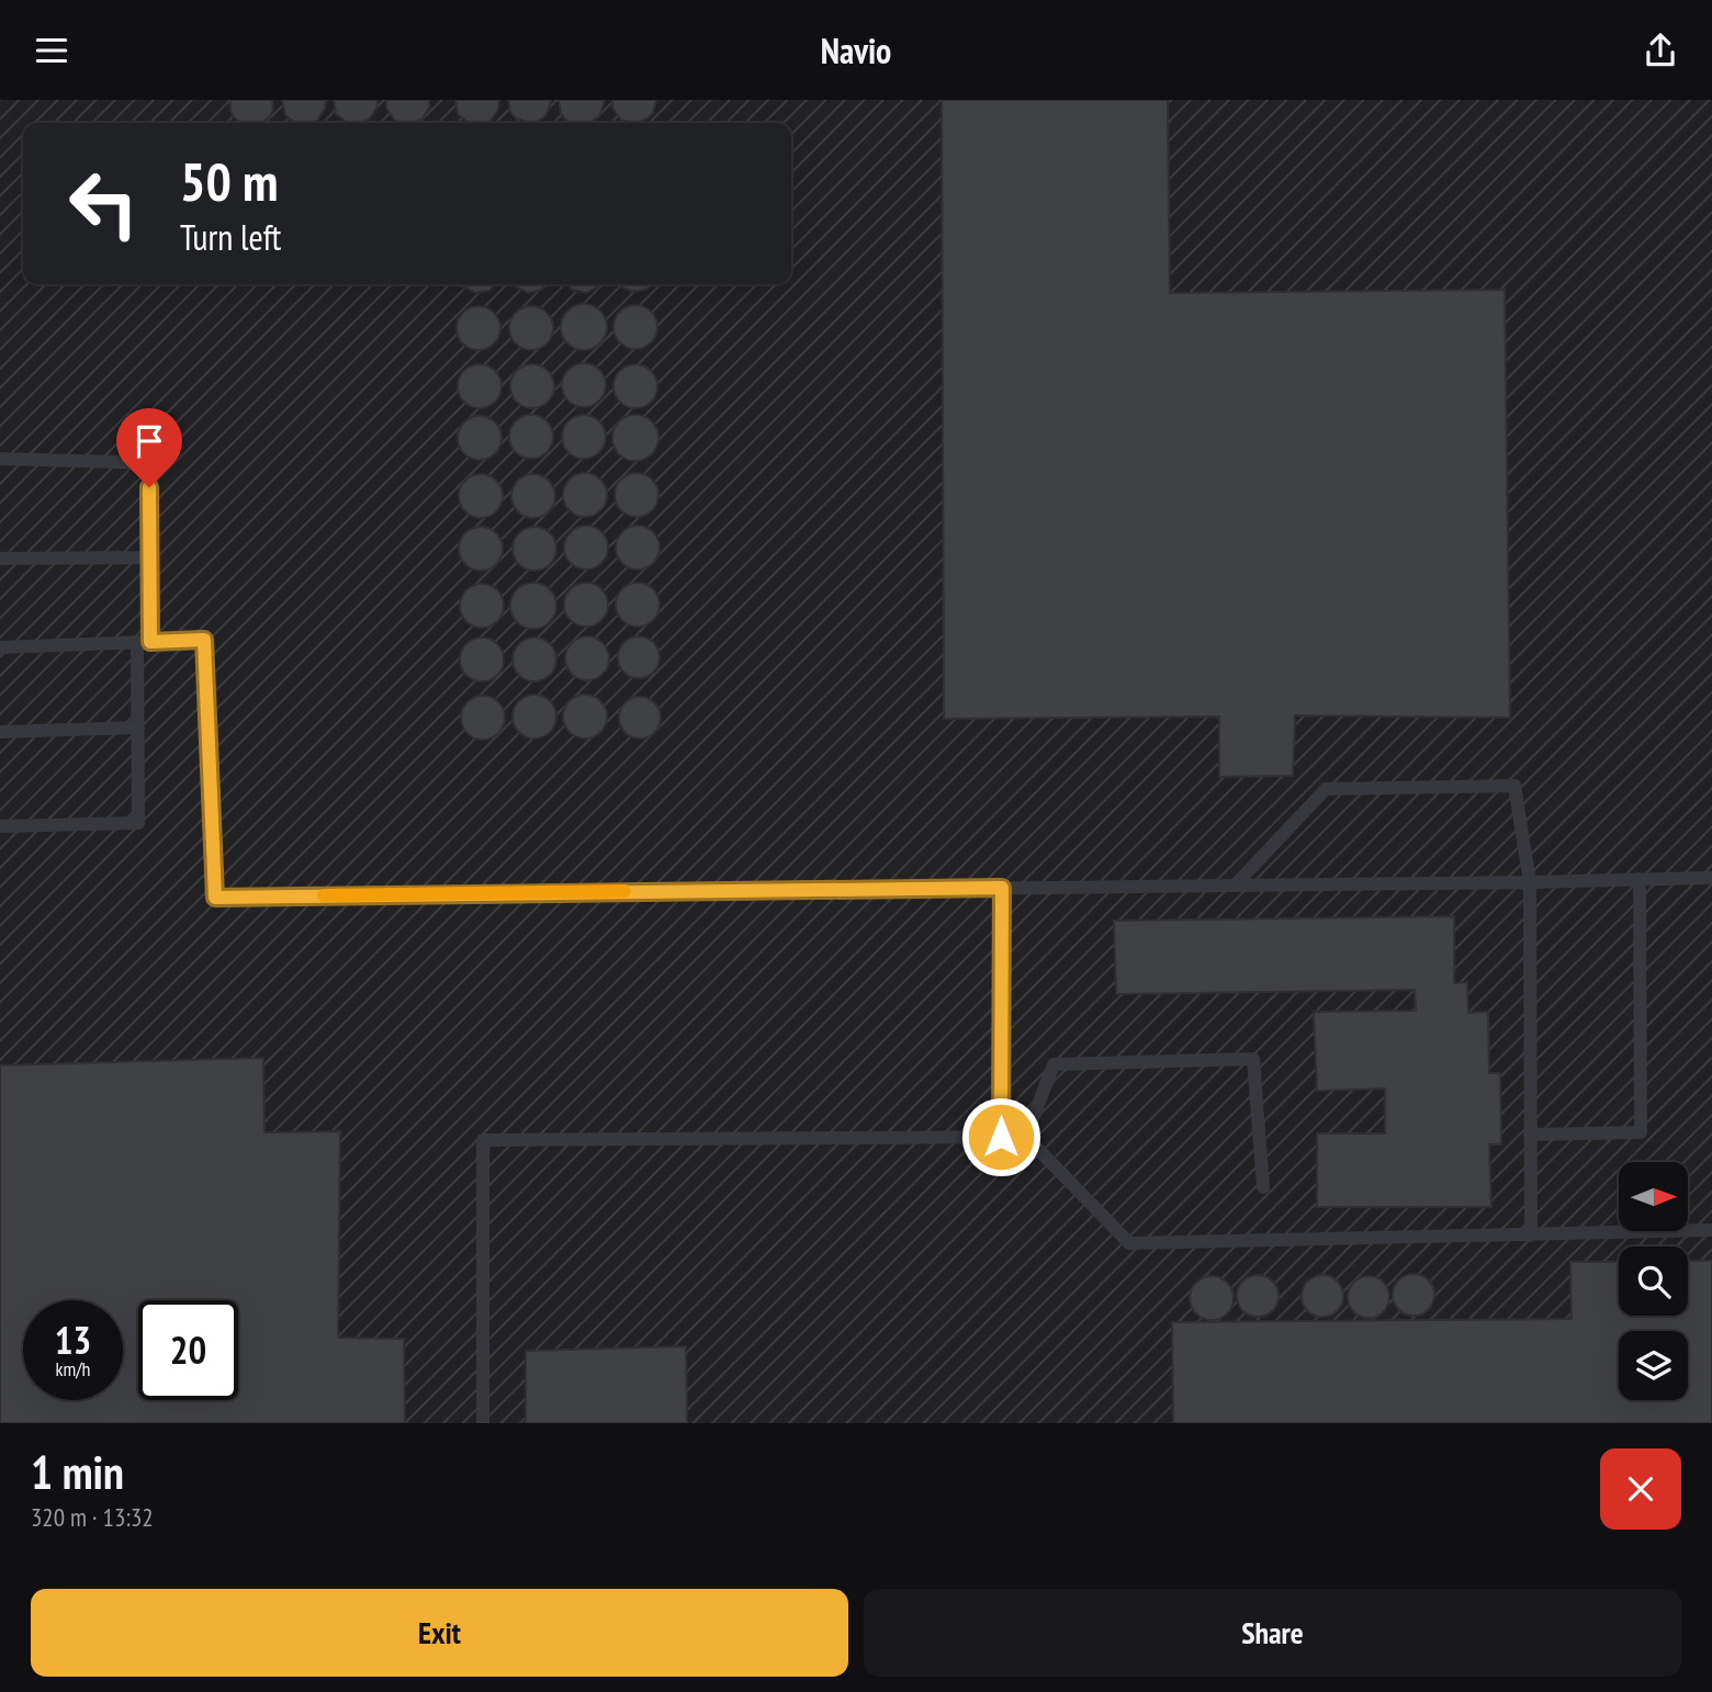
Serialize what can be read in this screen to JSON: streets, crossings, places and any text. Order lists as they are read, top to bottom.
{
  "north": "right",
  "page": {
    "header": "Navio",
    "turn": ["50 m", "Turn left"],
    "speed": "13 km/h",
    "limit": "20",
    "heading": ["1 min", "320 m · 13:32"],
    "buttons": ["Exit", "Share"]
  }
}
